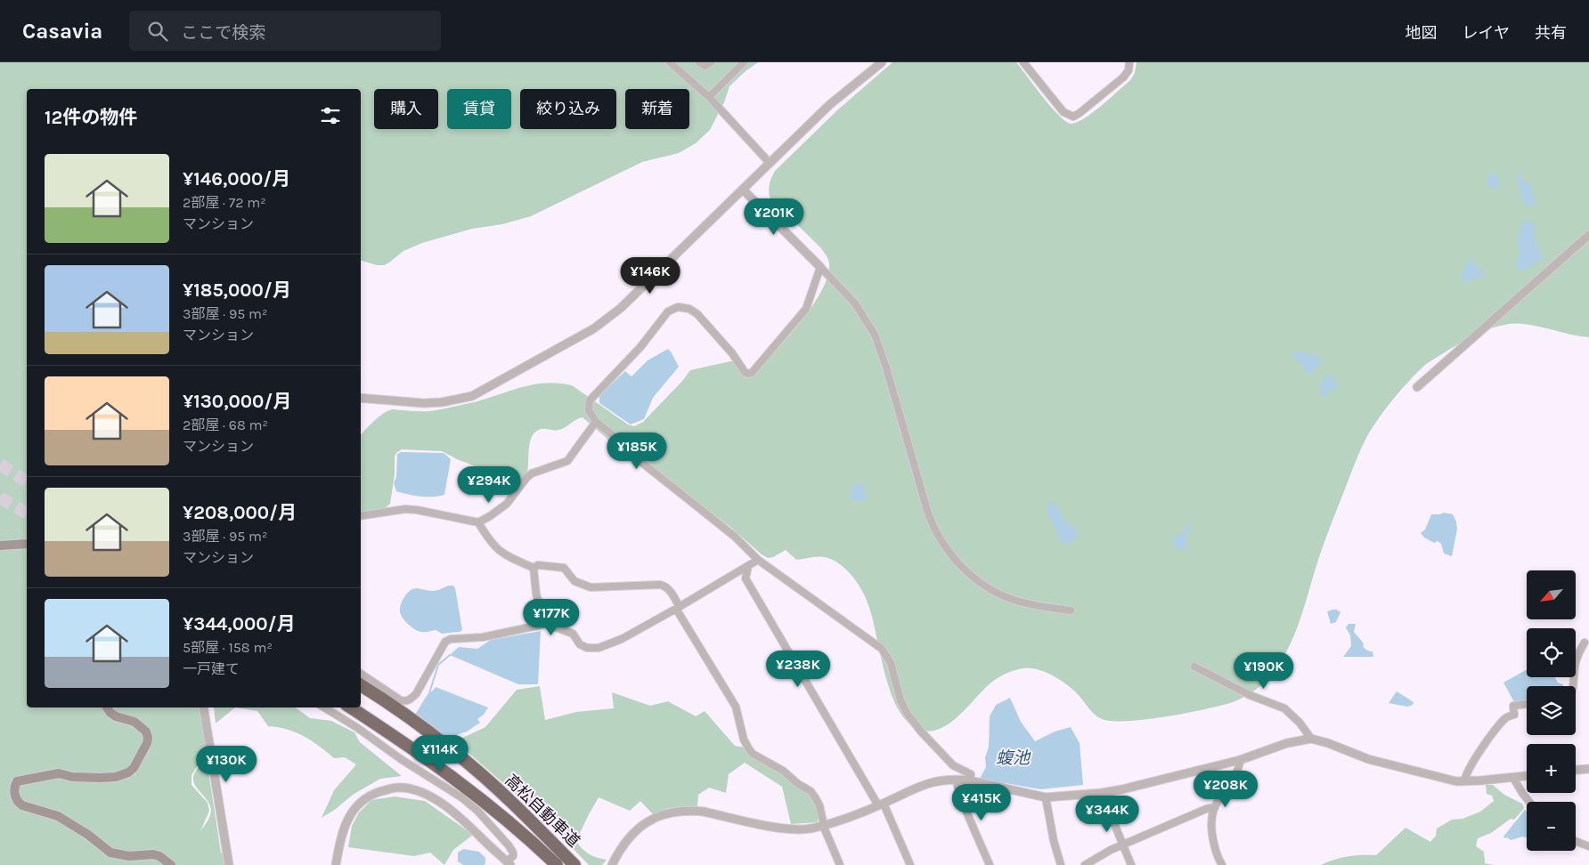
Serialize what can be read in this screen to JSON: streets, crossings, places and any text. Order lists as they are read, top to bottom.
{
  "streets": {
    "highway": ["高松自動車道"]
  },
  "water": ["蝮池"],
  "north": "bottom left",
  "page": {
    "header": "Casavia",
    "search": "ここで検索",
    "nav": ["地図", "レイヤ", "共有"],
    "chip": [
      "購入",
      "賃貸",
      "絞り込み",
      "新着"
    ],
    "heading": "12件の物件",
    "list": [
      {
        "name": "¥146,000/月",
        "note": "2部屋 · 72 m² · マンション"
      },
      {
        "name": "¥185,000/月",
        "note": "3部屋 · 95 m² · マンション"
      },
      {
        "name": "¥130,000/月",
        "note": "2部屋 · 68 m² · マンション"
      },
      {
        "name": "¥208,000/月",
        "note": "3部屋 · 95 m² · マンション"
      },
      {
        "name": "¥344,000/月",
        "note": "5部屋 · 158 m² · 一戸建て"
      }
    ],
    "price": [
      "¥201K",
      "¥146K",
      "¥185K",
      "¥294K",
      "¥177K",
      "¥238K",
      "¥190K",
      "¥114K",
      "¥130K",
      "¥208K",
      "¥415K",
      "¥344K"
    ],
    "map_buttons": ["+", "−"]
  }
}
